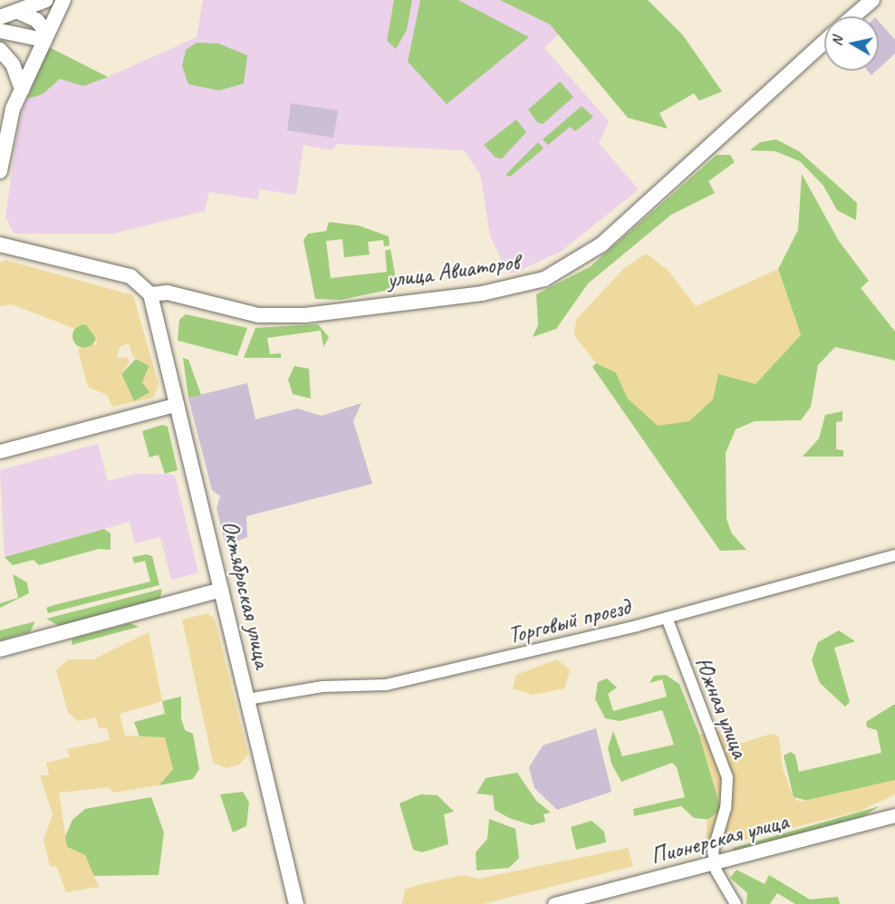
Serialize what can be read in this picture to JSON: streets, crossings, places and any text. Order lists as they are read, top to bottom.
{
  "streets": {
    "main road": ["улица Авиаторов", "Октябрьская улица"],
    "street": ["Торговый проезд", "Южная улица", "Пионерская улица"]
  },
  "crossings": [
    ["улица Авиаторов", "Октябрьская улица"],
    ["Октябрьская улица", "Торговый проезд"],
    ["Торговый проезд", "Южная улица"],
    ["Южная улица", "Пионерская улица"]
  ],
  "north": "left"
}
